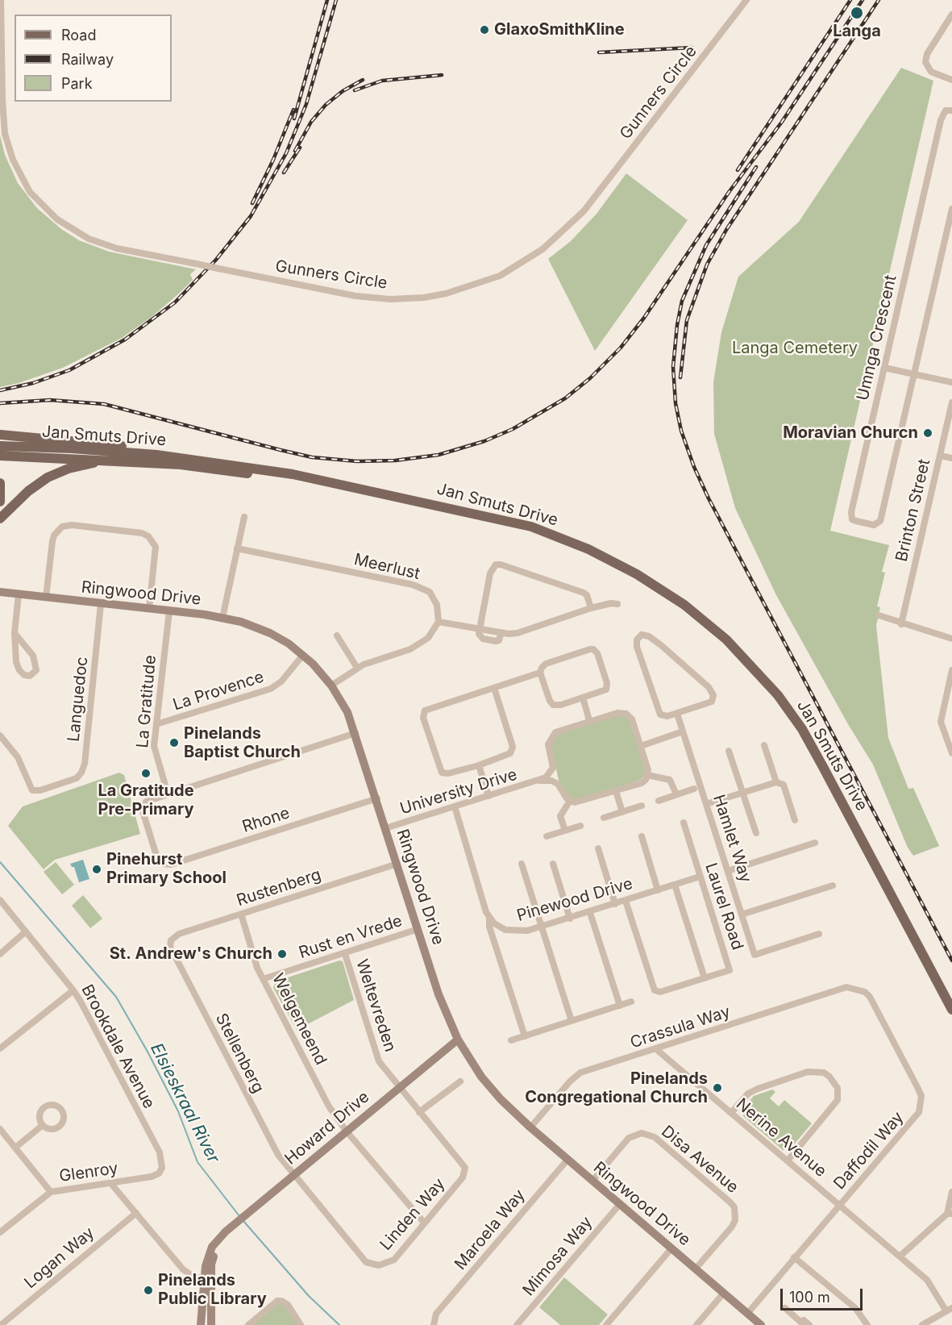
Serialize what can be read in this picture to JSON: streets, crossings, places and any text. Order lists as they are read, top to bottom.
{
  "streets": {
    "main road": ["Jan Smuts Drive"],
    "street": [
      "Gunners Circle",
      "Umnga Crescent",
      "Brinton Street",
      "Meerlust",
      "Ringwood Drive",
      "La Provence",
      "Languedoc",
      "La Gratitude",
      "University Drive",
      "Rhone",
      "Hamlet Way",
      "Rustenberg",
      "Pinewood Drive",
      "Laurel Road",
      "Rust en Vrede",
      "Weltevreden",
      "Welgemeend",
      "Crassula Way",
      "Brookdale Avenue",
      "Stellenberg",
      "Howard Drive",
      "Nerine Avenue",
      "Daffodil Way",
      "Disa Avenue",
      "Glenroy",
      "Linden Way",
      "Maroela Way",
      "Mimosa Way",
      "Logan Way"
    ]
  },
  "crossings": [
    ["Ringwood Drive", "La Provence"],
    ["Ringwood Drive", "Languedoc"],
    ["Ringwood Drive", "La Gratitude"],
    ["Ringwood Drive", "University Drive"],
    ["Ringwood Drive", "Rhone"],
    ["Ringwood Drive", "Rustenberg"],
    ["Ringwood Drive", "Rust en Vrede"],
    ["Ringwood Drive", "Crassula Way"],
    ["Ringwood Drive", "Howard Drive"],
    ["Ringwood Drive", "Daffodil Way"],
    ["Ringwood Drive", "Disa Avenue"],
    ["Ringwood Drive", "Maroela Way"],
    ["Ringwood Drive", "Mimosa Way"],
    ["La Provence", "La Gratitude"],
    ["La Gratitude", "Rhone"],
    ["University Drive", "Pinewood Drive"],
    ["Rustenberg", "Welgemeend"],
    ["Rustenberg", "Stellenberg"],
    ["Pinewood Drive", "Laurel Road"],
    ["Rust en Vrede", "Weltevreden"],
    ["Rust en Vrede", "Welgemeend"],
    ["Weltevreden", "Howard Drive"],
    ["Weltevreden", "Linden Way"],
    ["Welgemeend", "Howard Drive"],
    ["Welgemeend", "Linden Way"],
    ["Crassula Way", "Nerine Avenue"],
    ["Crassula Way", "Daffodil Way"],
    ["Brookdale Avenue", "Glenroy"],
    ["Stellenberg", "Howard Drive"],
    ["Stellenberg", "Linden Way"],
    ["Nerine Avenue", "Daffodil Way"]
  ],
  "water": ["Elsieskraal River"],
  "parks": ["Langa Cemetery"],
  "places": [
    "Langa",
    "GlaxoSmithKline",
    "Moravian Churcn",
    "Pinelands Baptist Church",
    "La Gratitude Pre-Primary",
    "Pinehurst Primary School",
    "St. Andrew's Church",
    "Pinelands Congregational Church",
    "Pinelands Public Library"
  ],
  "legend": ["Road", "Railway", "Park"],
  "scale_bar": "100 m"
}
